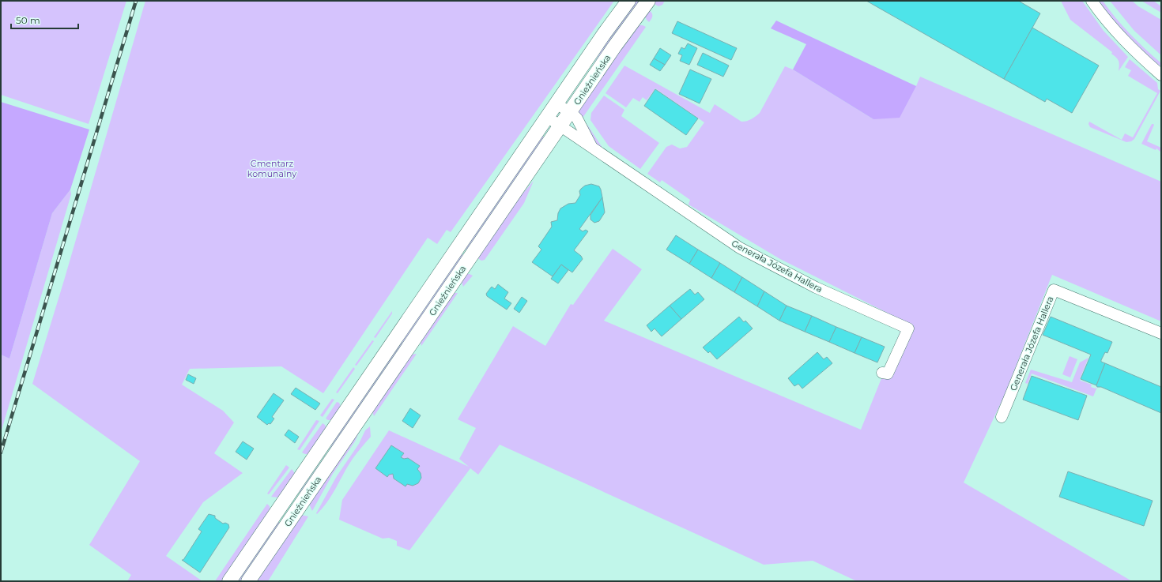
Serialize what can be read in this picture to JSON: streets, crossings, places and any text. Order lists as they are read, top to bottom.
{
  "streets": {
    "main road": ["Gnieźnieńska"],
    "street": ["Generała Józefa Hallera"]
  },
  "crossings": [
    ["Gnieźnieńska", "Generała Józefa Hallera"]
  ],
  "parks": ["Cmentarz komunalny"],
  "scale_bar": "50 m"
}
